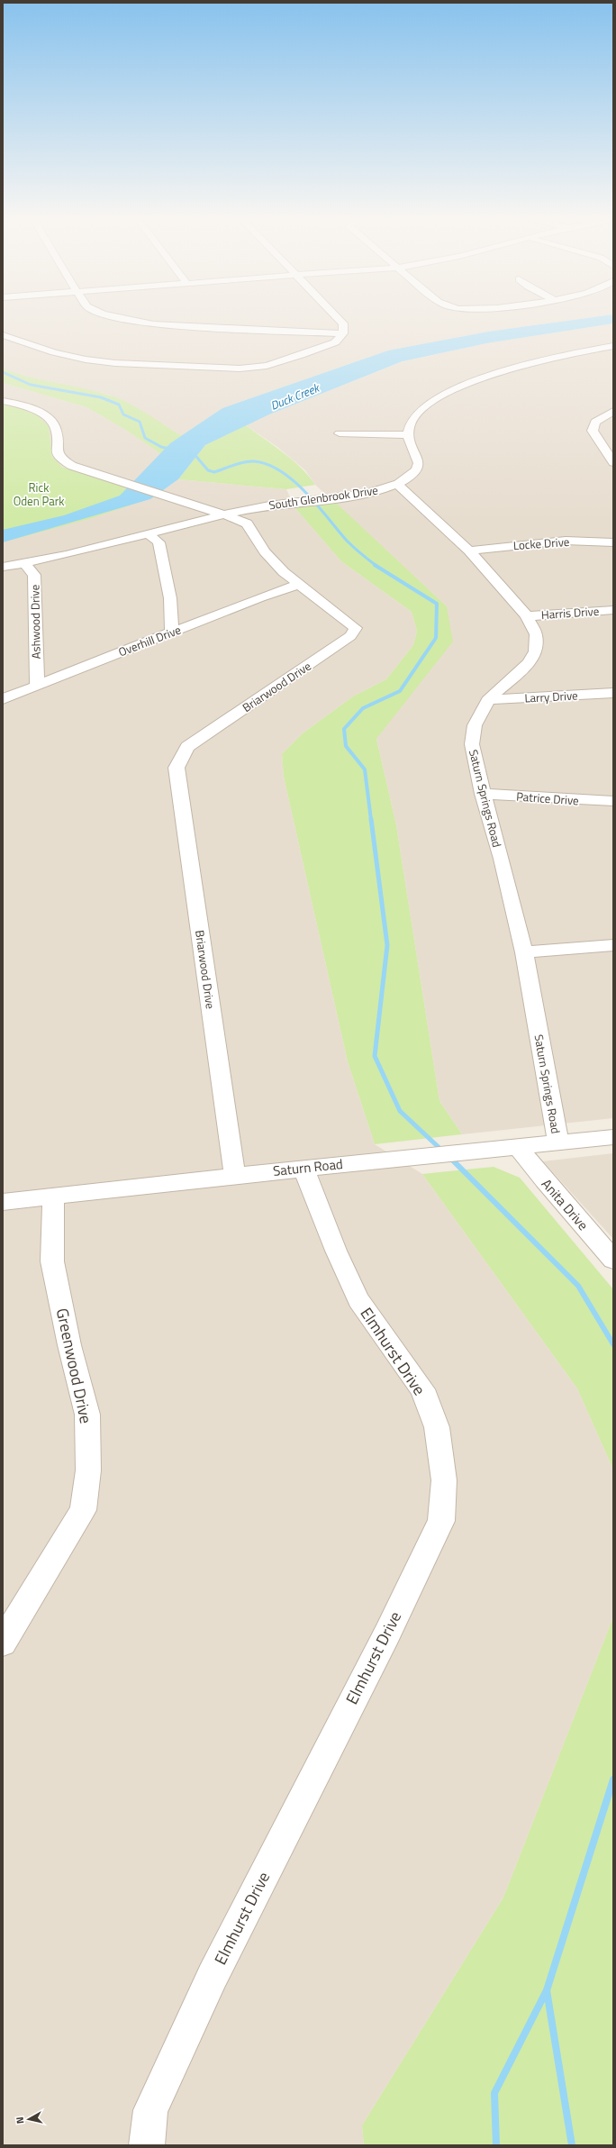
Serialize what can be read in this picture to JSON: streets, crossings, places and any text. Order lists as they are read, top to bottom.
{
  "streets": {
    "street": [
      "South Glenbrook Drive",
      "Locke Drive",
      "Harris Drive",
      "Ashwood Drive",
      "Overhill Drive",
      "Briarwood Drive",
      "Larry Drive",
      "Saturn Springs Road",
      "Patrice Drive",
      "Saturn Road",
      "Anita Drive",
      "Elmhurst Drive",
      "Greenwood Drive"
    ]
  },
  "crossings": [
    ["South Glenbrook Drive", "Ashwood Drive"],
    ["South Glenbrook Drive", "Briarwood Drive"],
    ["South Glenbrook Drive", "Saturn Springs Road"],
    ["Locke Drive", "Saturn Springs Road"],
    ["Harris Drive", "Saturn Springs Road"],
    ["Ashwood Drive", "Overhill Drive"],
    ["Overhill Drive", "Briarwood Drive"],
    ["Briarwood Drive", "Saturn Road"],
    ["Larry Drive", "Saturn Springs Road"],
    ["Saturn Springs Road", "Patrice Drive"],
    ["Saturn Springs Road", "Saturn Road"],
    ["Saturn Road", "Anita Drive"],
    ["Saturn Road", "Elmhurst Drive"],
    ["Saturn Road", "Greenwood Drive"]
  ],
  "water": ["Duck Creek"],
  "parks": ["Rick Oden Park"],
  "north": "left"
}
